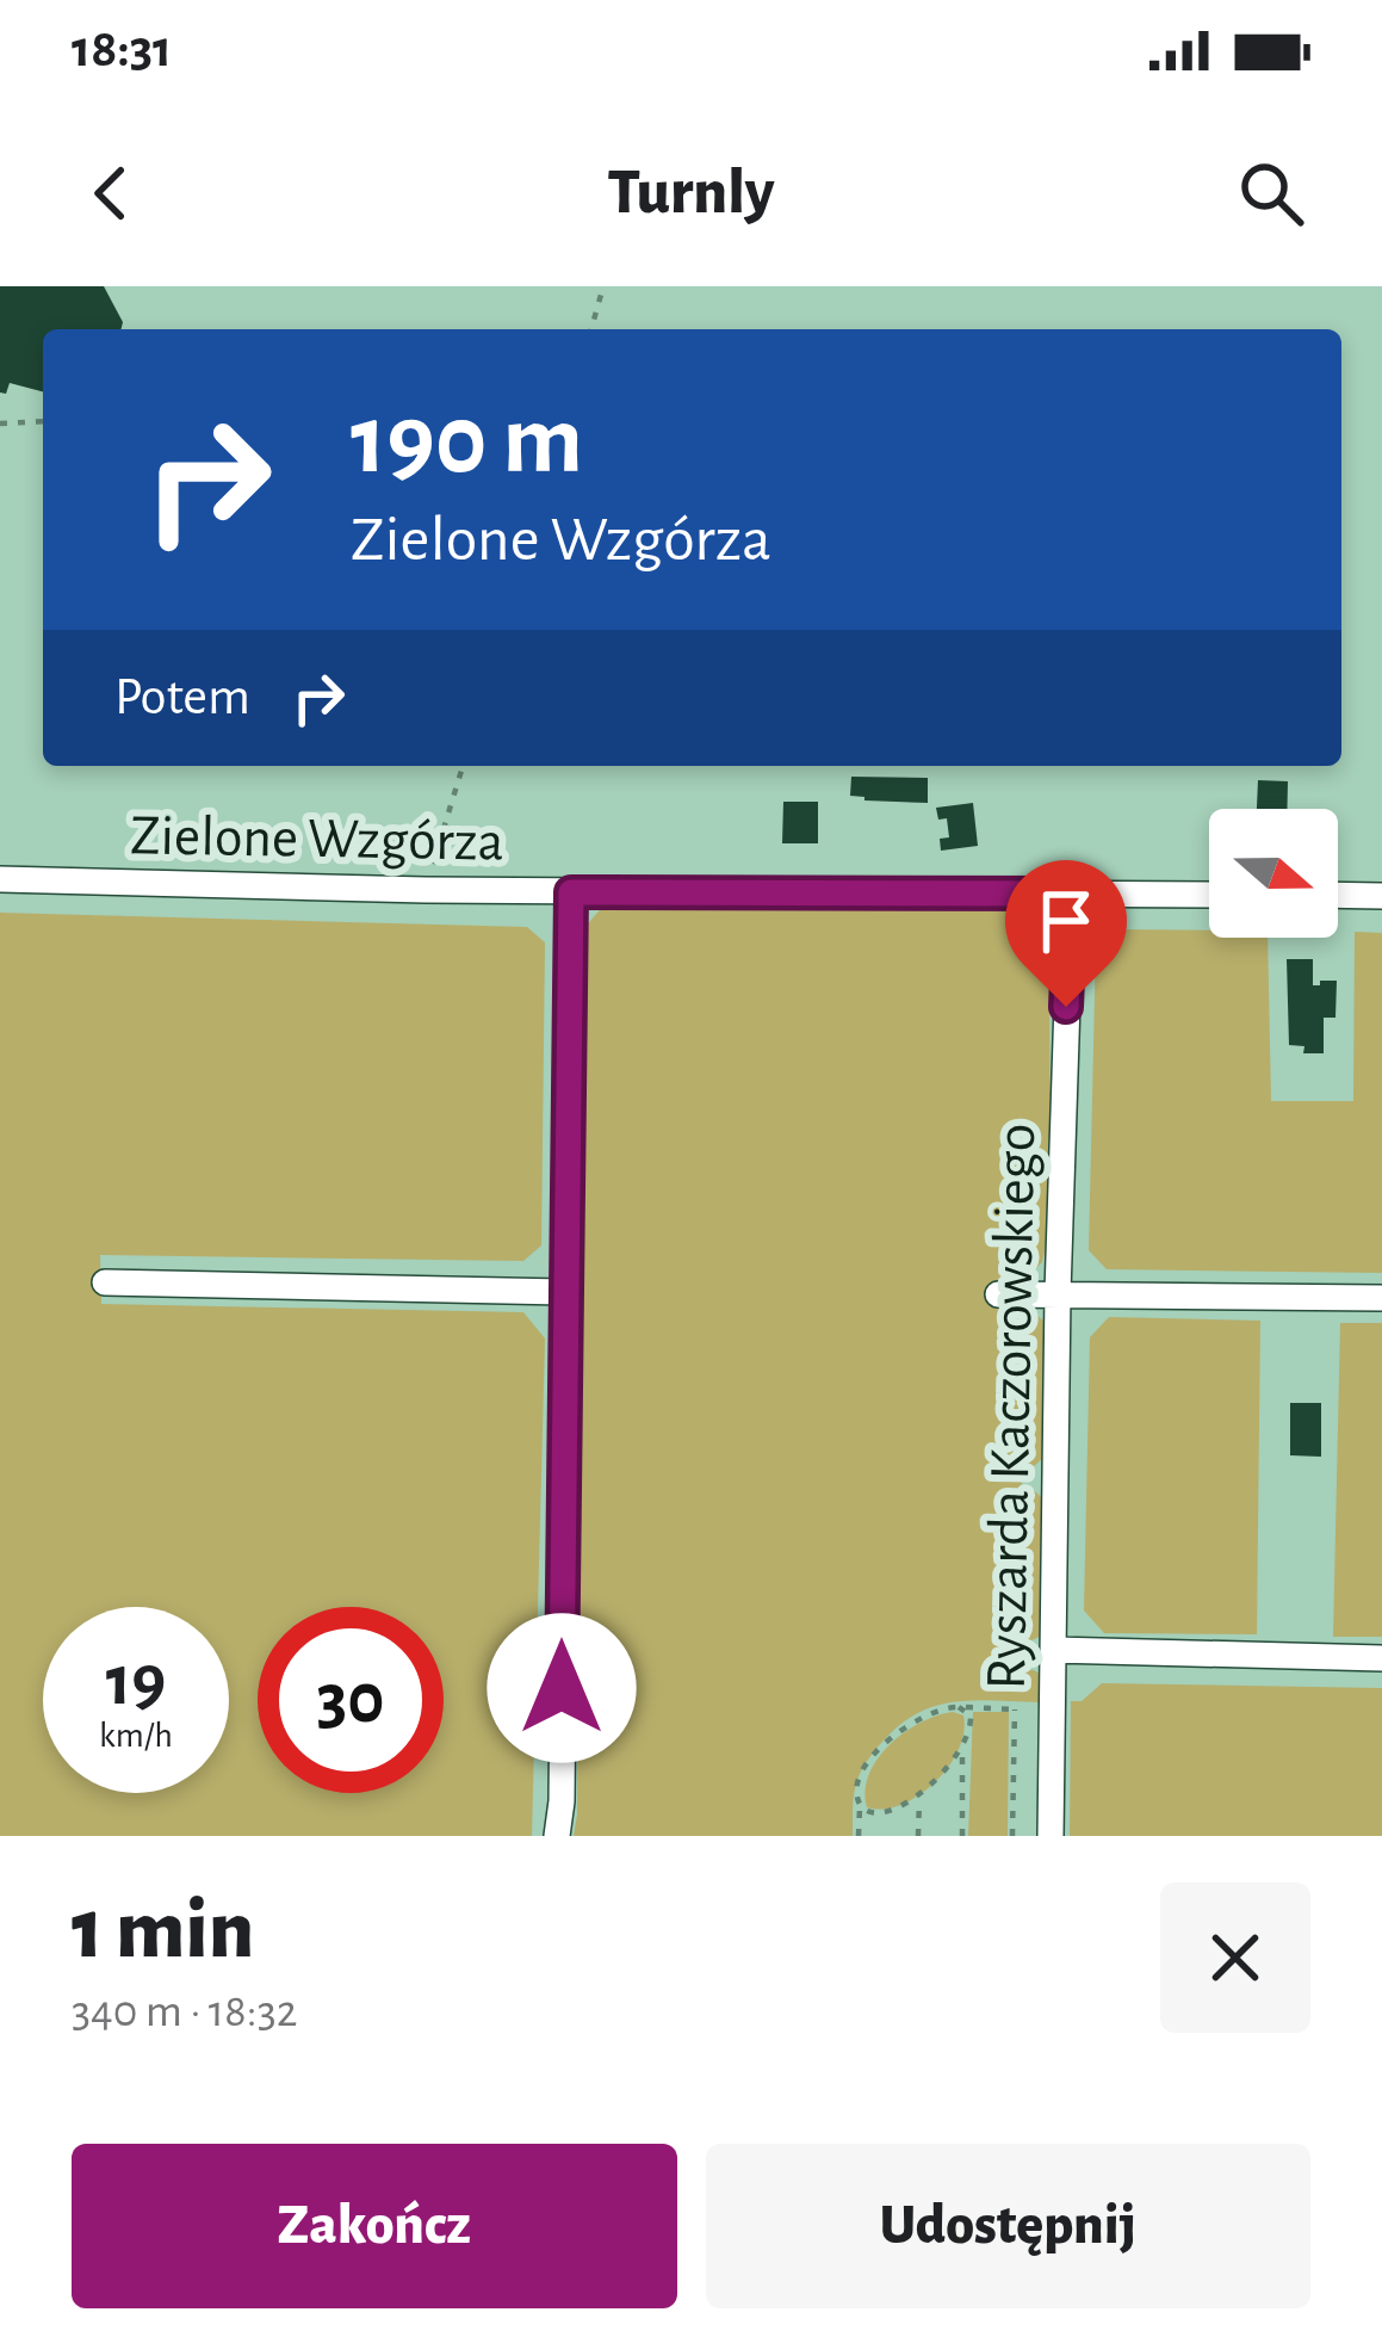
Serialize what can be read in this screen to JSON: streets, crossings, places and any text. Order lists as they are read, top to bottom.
{
  "streets": {
    "street": ["Zielone Wzgórza", "Ryszarda Kaczorowskiego"]
  },
  "crossings": [
    ["Zielone Wzgórza", "Ryszarda Kaczorowskiego"]
  ],
  "north": "right",
  "page": {
    "status": "18:31",
    "header": "Turnly",
    "turn": ["190 m", "Zielone Wzgórza"],
    "then": "Potem",
    "speed": "19 km/h",
    "limit": "30",
    "heading": ["1 min", "340 m · 18:32"],
    "buttons": ["Zakończ", "Udostępnij"]
  }
}
